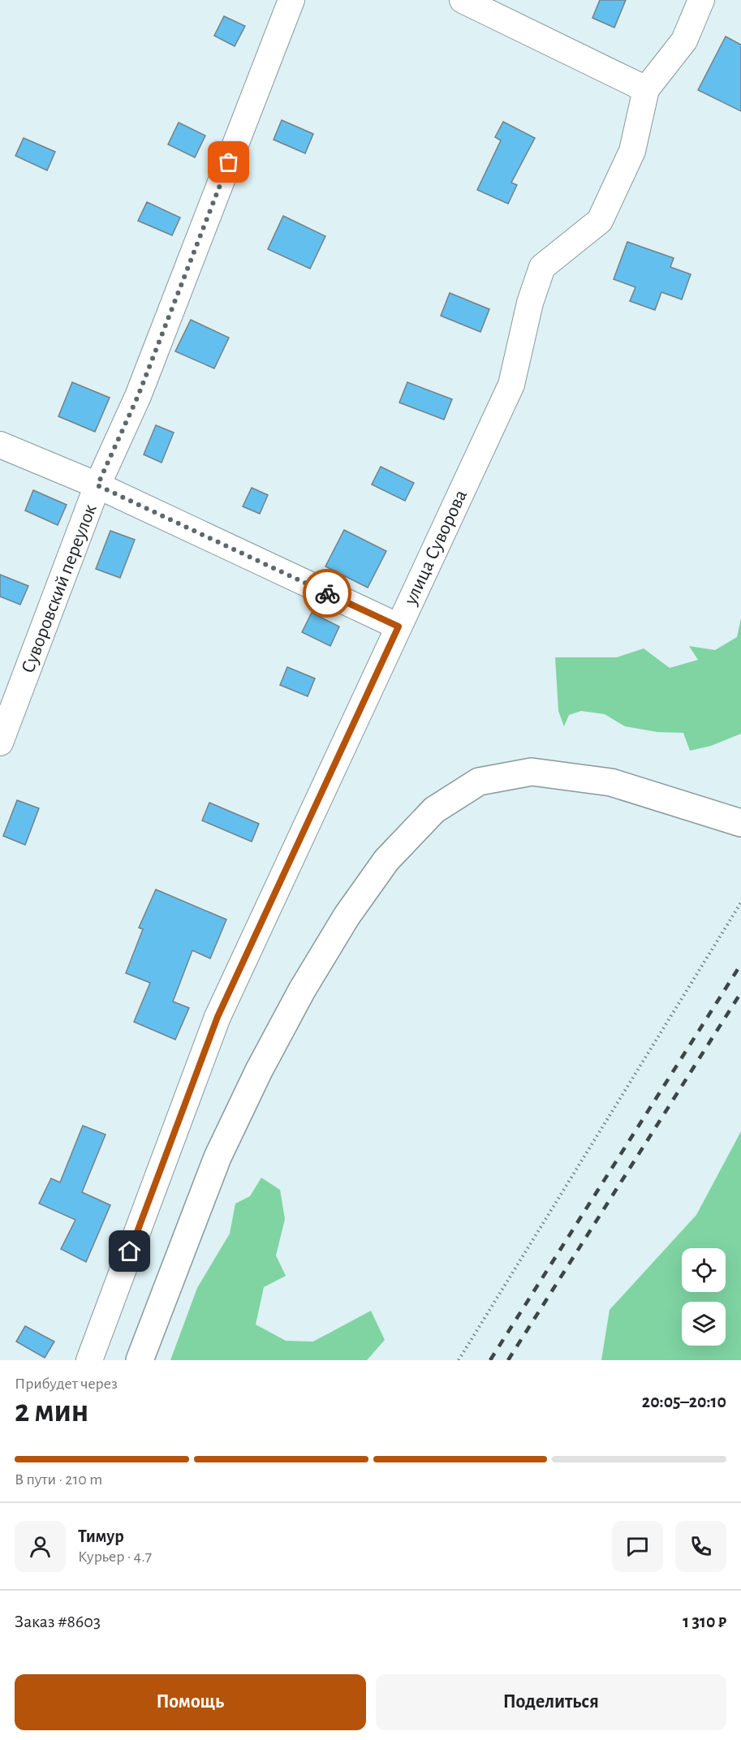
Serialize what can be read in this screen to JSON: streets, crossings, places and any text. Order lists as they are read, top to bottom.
{
  "streets": {
    "street": ["улица Суворова", "Суворовский переулок"]
  },
  "page": {
    "heading": ["2 мин", "Прибудет через", "20:05–20:10"],
    "panel": [
      "Тимур",
      "Курьер · 4.7",
      "Заказ #8603",
      "1 310 ₽"
    ],
    "bar": "В пути · 210 m",
    "buttons": ["Помощь", "Поделиться"]
  }
}
